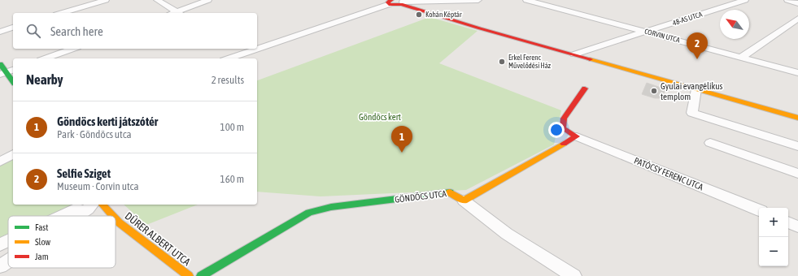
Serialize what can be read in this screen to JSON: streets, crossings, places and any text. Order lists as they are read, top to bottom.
{
  "streets": {
    "street": [
      "48-AS UTCA",
      "CORVIN UTCA",
      "PATÓCSY FERENC UTCA",
      "GÖNDÖCS UTCA",
      "DÜRER ALBERT UTCA"
    ]
  },
  "crossings": [
    ["48-AS UTCA", "CORVIN UTCA"]
  ],
  "parks": ["Göndöcs kert"],
  "places": ["Kohán Képtár", "Erkel Ferenc Művelődési Ház", "Gyulai evangélikus templom"],
  "legend": ["Fast", "Slow", "Jam"],
  "north": "top left",
  "page": {
    "search": "Search here",
    "pins": ["2", "1"],
    "heading": ["Nearby", "2 results"],
    "list": [
      {
        "mark": "1",
        "name": "Göndöcs kerti játszótér",
        "note": "Park · Göndöcs utca",
        "value": "100 m"
      },
      {
        "mark": "2",
        "name": "Selfie Sziget",
        "note": "Museum · Corvin utca",
        "value": "160 m"
      }
    ],
    "map_buttons": ["+", "−"]
  }
}
